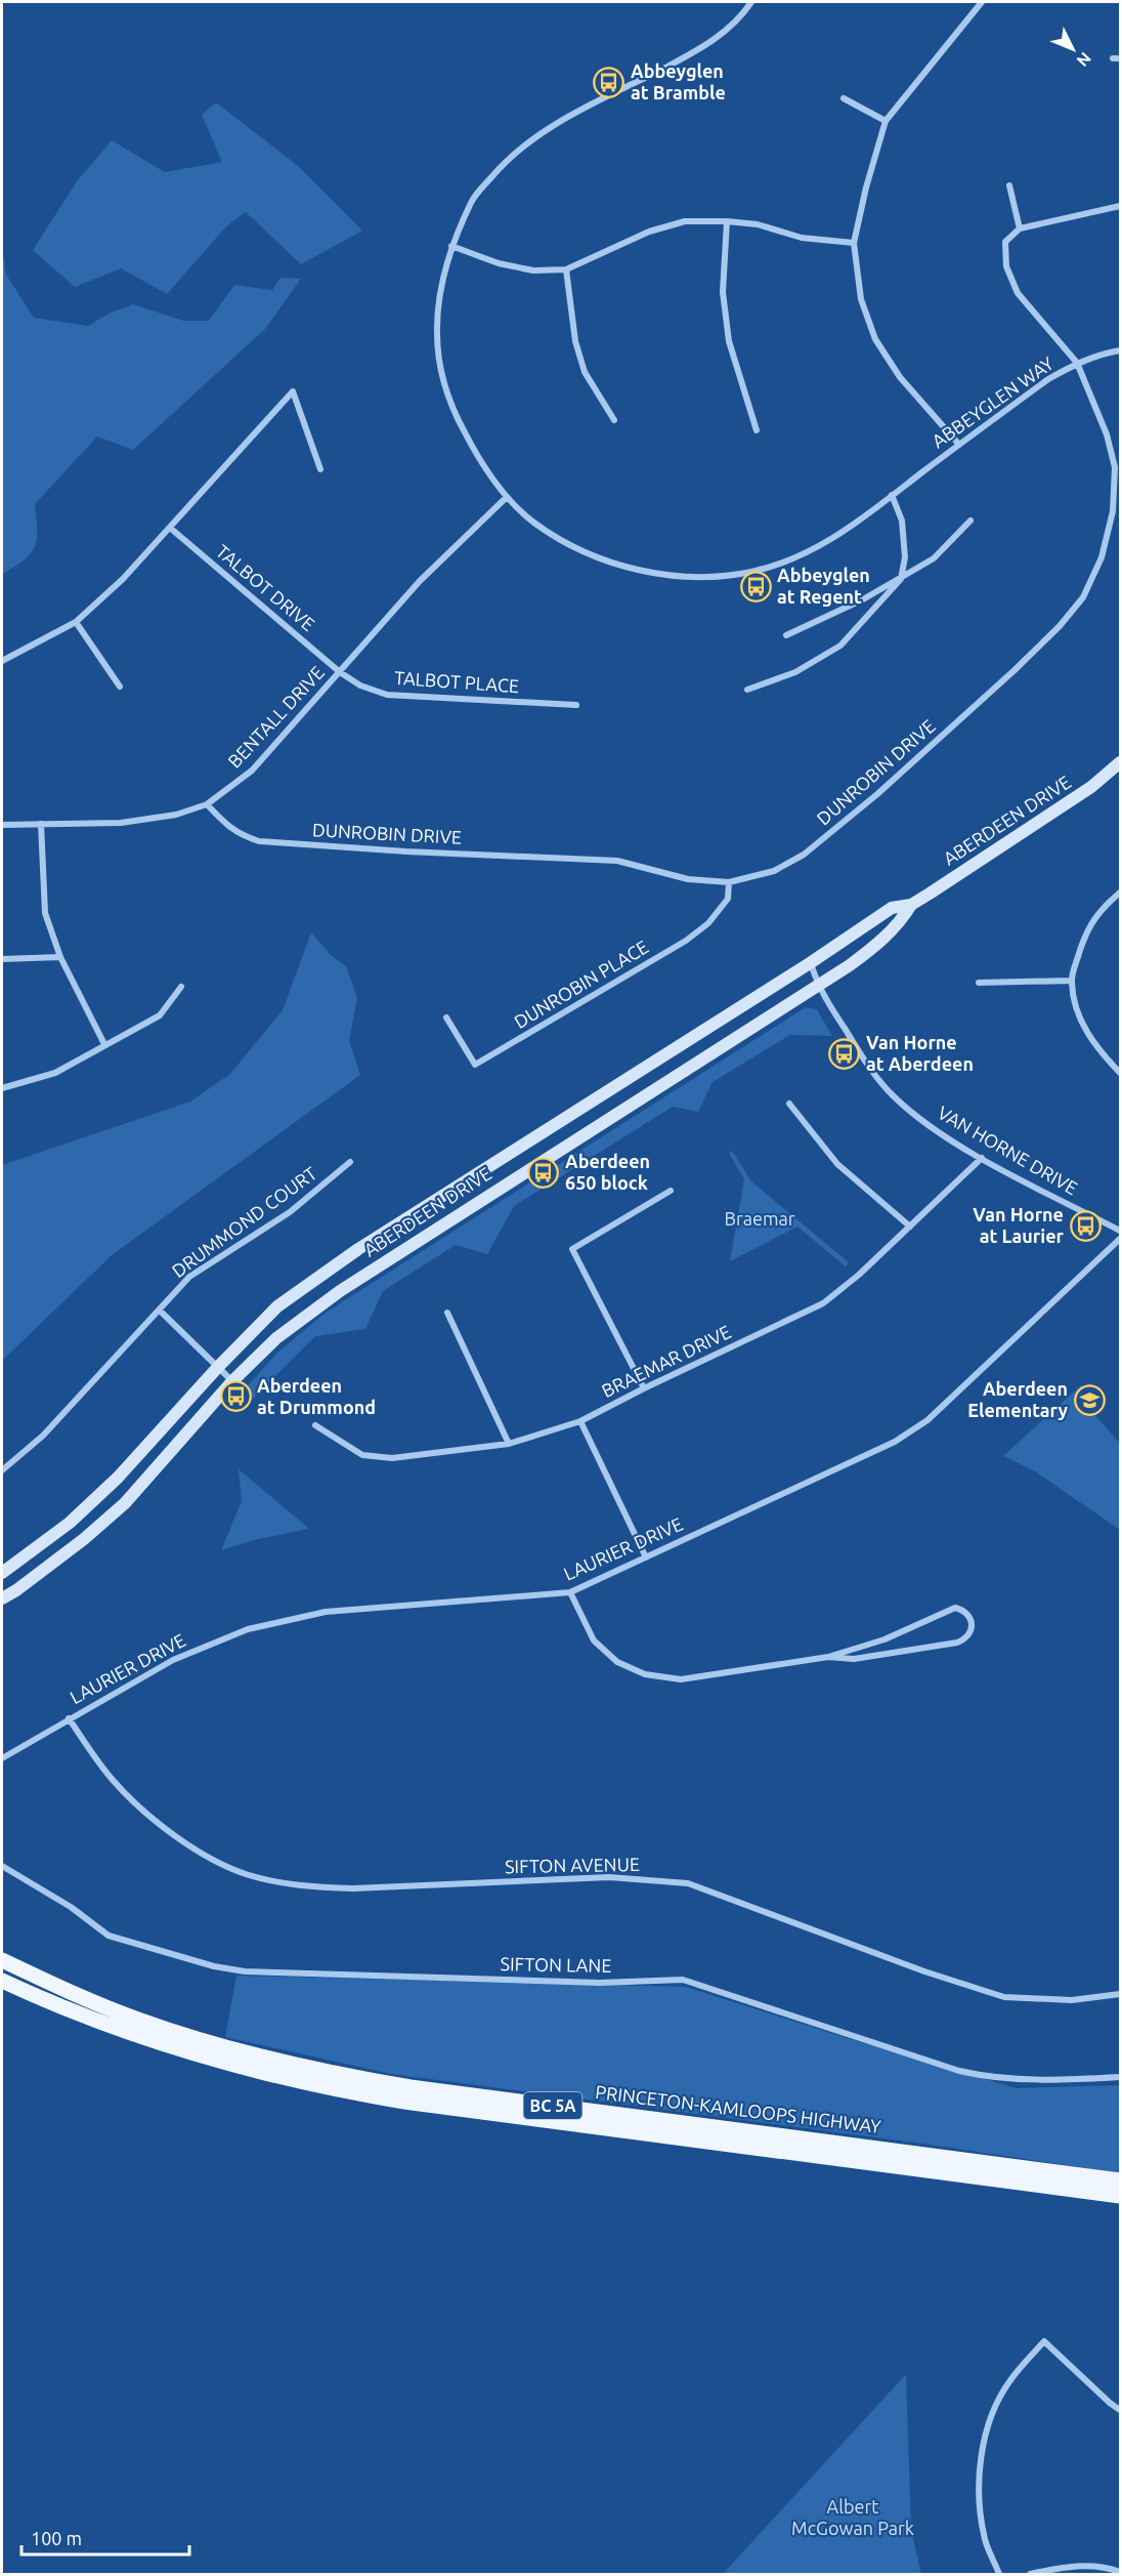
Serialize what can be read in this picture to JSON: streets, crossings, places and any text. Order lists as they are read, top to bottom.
{
  "streets": {
    "main road": ["ABERDEEN DRIVE", "BC 5A", "PRINCETON-KAMLOOPS HIGHWAY"],
    "street": [
      "ABBEYGLEN WAY",
      "TALBOT DRIVE",
      "TALBOT PLACE",
      "BENTALL DRIVE",
      "DUNROBIN DRIVE",
      "DUNROBIN PLACE",
      "VAN HORNE DRIVE",
      "DRUMMOND COURT",
      "BRAEMAR DRIVE",
      "LAURIER DRIVE",
      "SIFTON AVENUE",
      "SIFTON LANE"
    ]
  },
  "crossings": [
    ["ABBEYGLEN WAY", "BENTALL DRIVE"],
    ["ABBEYGLEN WAY", "DUNROBIN DRIVE"],
    ["TALBOT DRIVE", "TALBOT PLACE"],
    ["TALBOT DRIVE", "BENTALL DRIVE"],
    ["TALBOT PLACE", "BENTALL DRIVE"],
    ["BENTALL DRIVE", "DUNROBIN DRIVE"],
    ["DUNROBIN DRIVE", "DUNROBIN PLACE"],
    ["ABERDEEN DRIVE", "VAN HORNE DRIVE"],
    ["VAN HORNE DRIVE", "BRAEMAR DRIVE"],
    ["LAURIER DRIVE", "SIFTON AVENUE"]
  ],
  "parks": ["Braemar", "Albert McGowan Park"],
  "places": {
    "bus stop": [
      "Abbeyglen at Bramble",
      "Abbeyglen at Regent",
      "Van Horne at Aberdeen",
      "Aberdeen 650 block",
      "Van Horne at Laurier",
      "Aberdeen at Drummond"
    ],
    "school or university": ["Aberdeen Elementary"]
  },
  "scale_bar": "100 m",
  "north": "bottom right"
}
